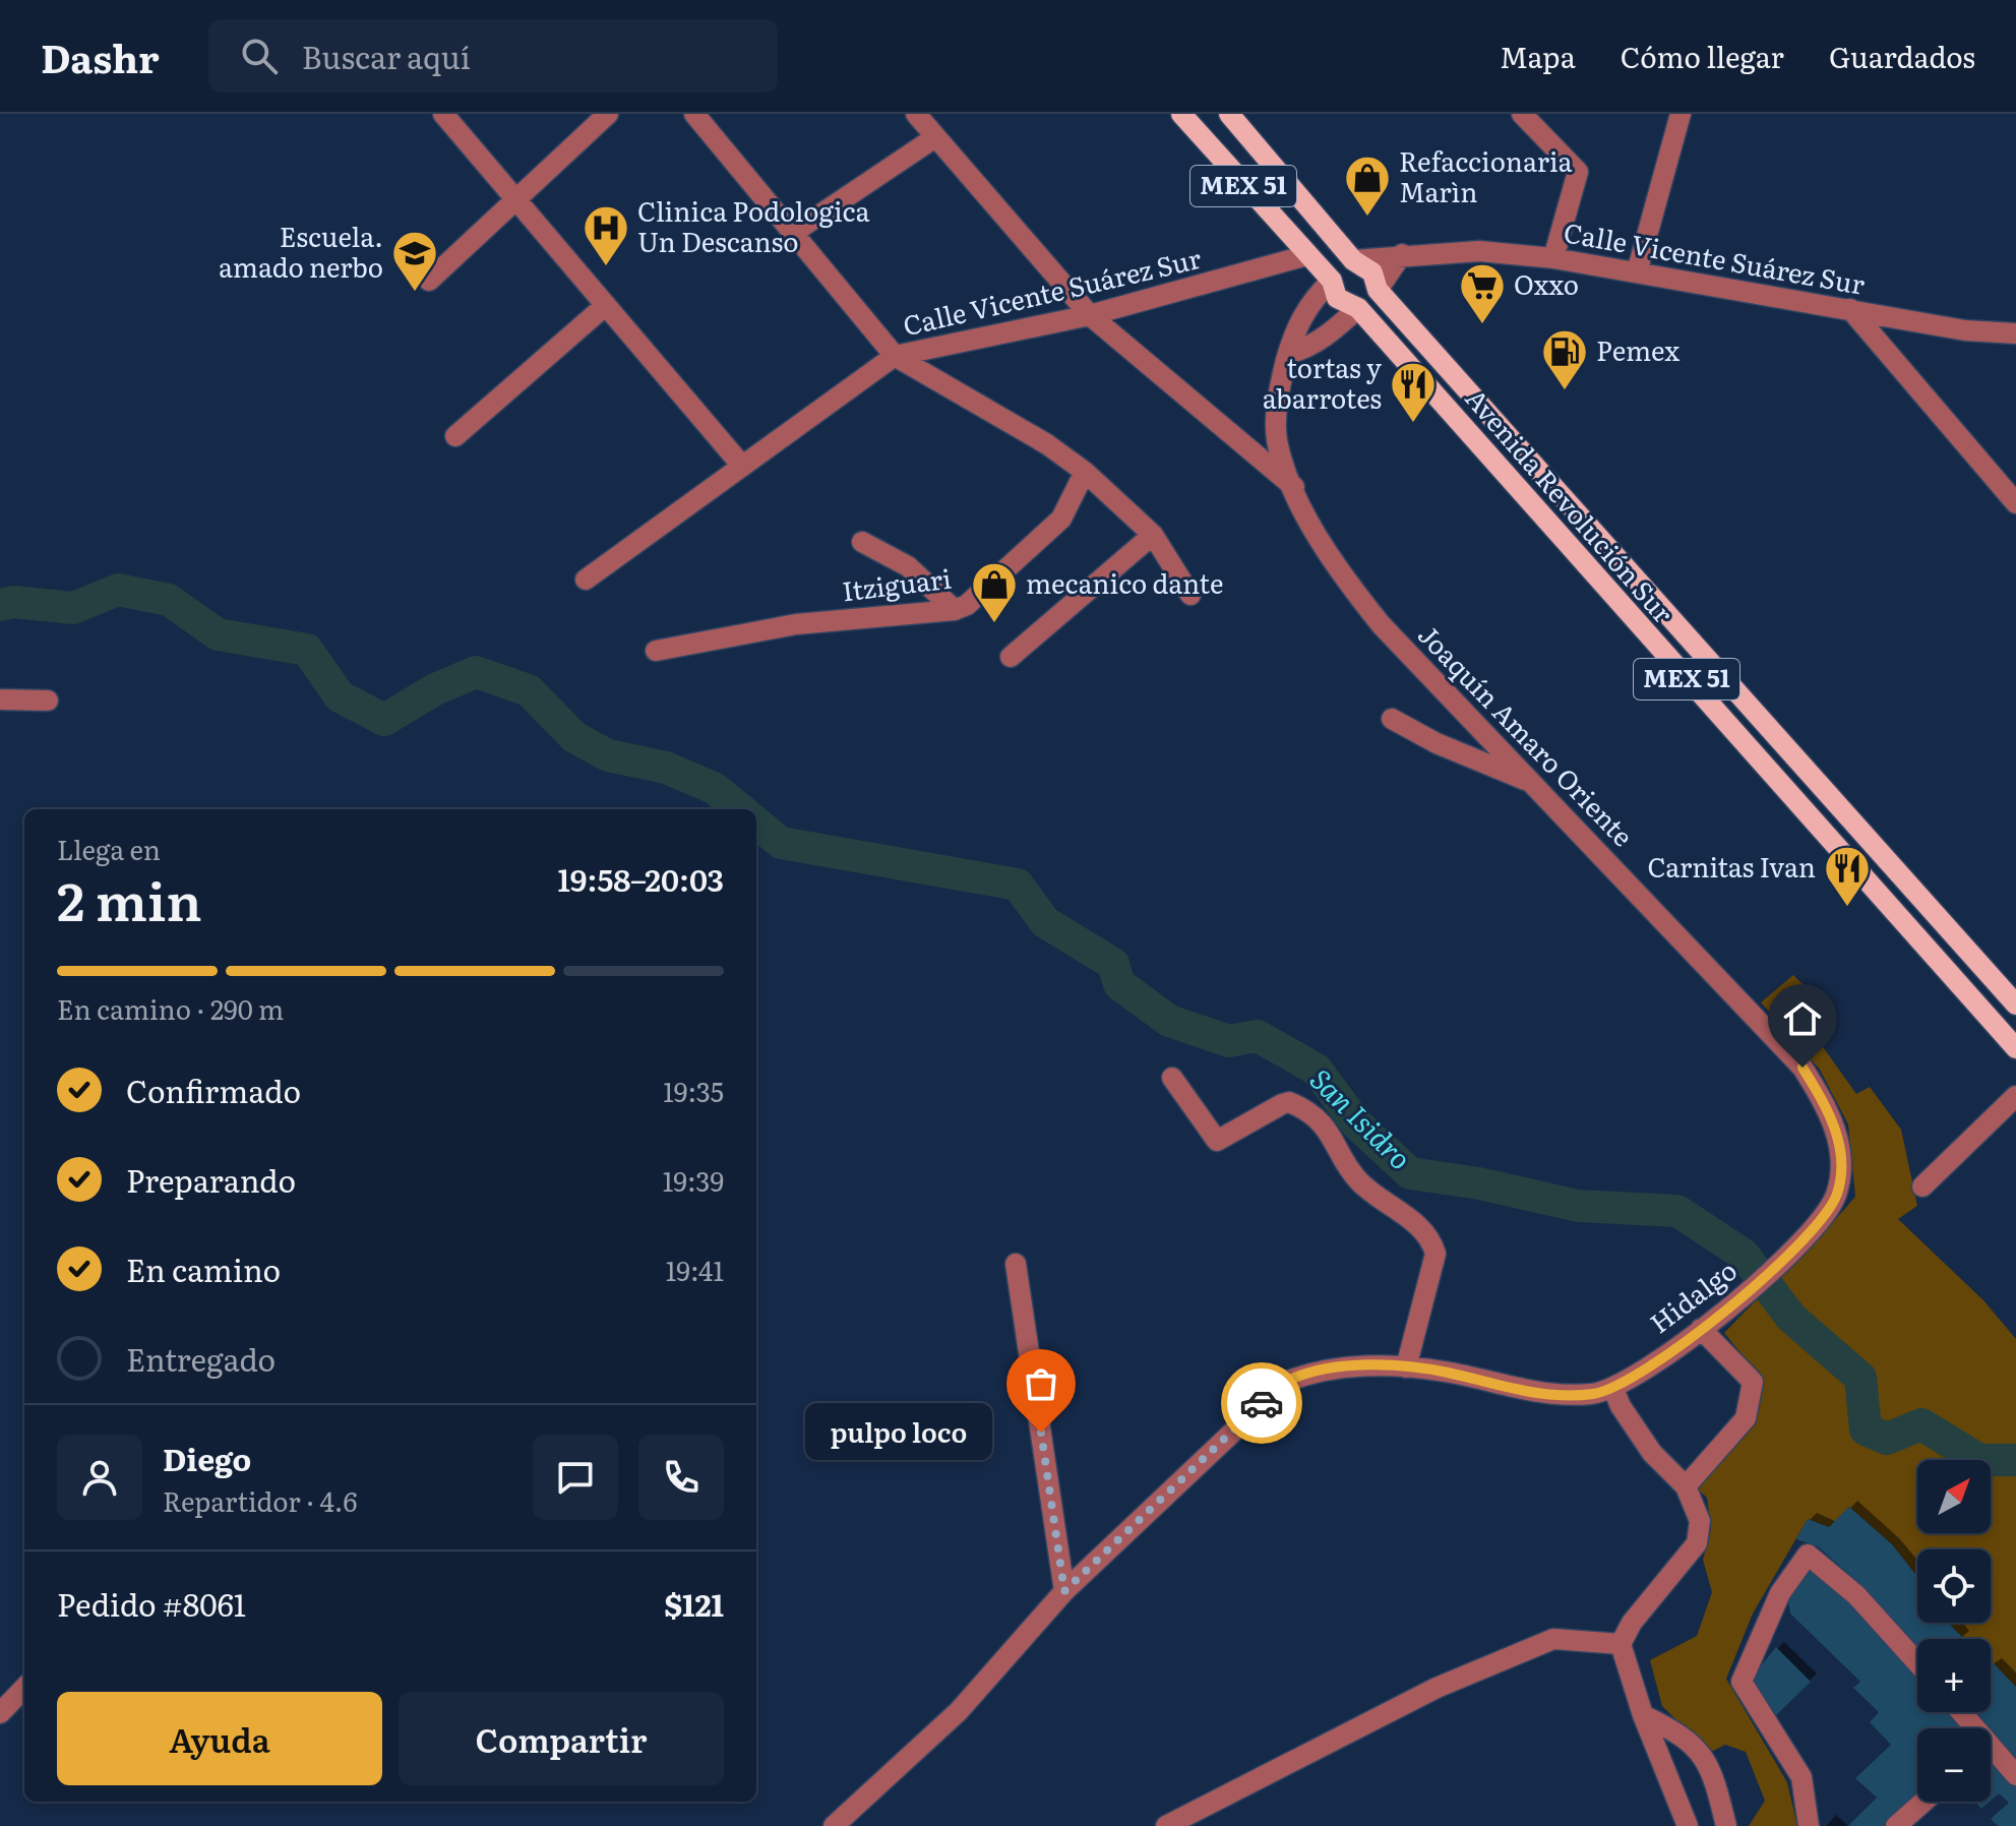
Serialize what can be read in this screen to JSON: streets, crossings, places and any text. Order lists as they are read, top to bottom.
{
  "streets": {
    "main road": ["MEX 51", "Avenida Revolución Sur"],
    "street": [
      "Calle Vicente Suárez Sur",
      "Itziguari",
      "Joaquín Amaro Oriente",
      "Hidalgo"
    ]
  },
  "crossings": [
    ["Calle Vicente Suárez Sur", "Avenida Revolución Sur"],
    ["Calle Vicente Suárez Sur", "Joaquín Amaro Oriente"],
    ["Avenida Revolución Sur", "Joaquín Amaro Oriente"],
    ["Joaquín Amaro Oriente", "Hidalgo"]
  ],
  "water": ["San Isidro"],
  "places": {
    "shop": ["Refaccionaria Marìn", "mecanico dante"],
    "hospital": ["Clinica Podologica Un Descanso"],
    "school or university": ["Escuela. amado nerbo"],
    "supermarket": ["Oxxo"],
    "fuel station": ["Pemex"],
    "restaurant": ["tortas y abarrotes", "Carnitas Ivan"],
    "other": ["pulpo loco"]
  },
  "north": "top right",
  "page": {
    "header": "Dashr",
    "search": "Buscar aquí",
    "nav": ["Mapa", "Cómo llegar", "Guardados"],
    "heading": ["2 min", "Llega en", "19:58–20:03"],
    "panel": [
      "Diego",
      "Repartidor · 4.6",
      "Pedido #8061",
      "$121"
    ],
    "bar": "En camino · 290 m",
    "list": [
      ["Confirmado", "19:35"],
      ["Preparando", "19:39"],
      ["En camino", "19:41"],
      "Entregado"
    ],
    "bubble": "pulpo loco",
    "map_buttons": ["+", "−"],
    "buttons": ["Ayuda", "Compartir"]
  }
}
